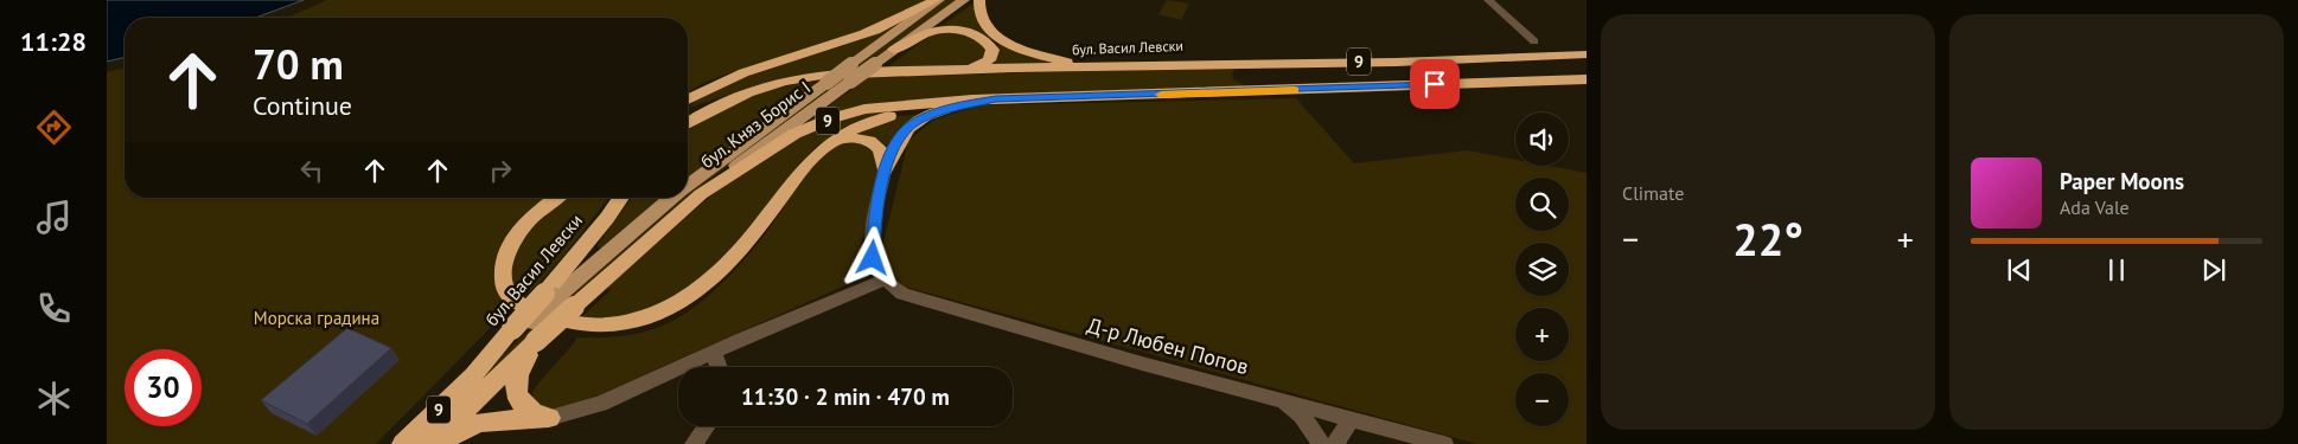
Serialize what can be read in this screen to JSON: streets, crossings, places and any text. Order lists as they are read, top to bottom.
{
  "streets": {
    "highway": ["бул. Васил Левски", "9", "бул. Княз Борис I"],
    "street": ["Д-р Любен Попов"]
  },
  "crossings": [
    ["бул. Васил Левски", "бул. Княз Борис I"],
    ["9", "бул. Княз Борис I"]
  ],
  "parks": ["Морска градина"],
  "page": {
    "tabs": "11:28",
    "tile": "Climate",
    "turn": ["70 m", "Continue"],
    "map_buttons": ["+", "−"],
    "song": ["Paper Moons", "Ada Vale"],
    "heat": ["−", "22°", "+"],
    "limit": "30",
    "trip": "11:30 · 2 min · 470 m"
  }
}
